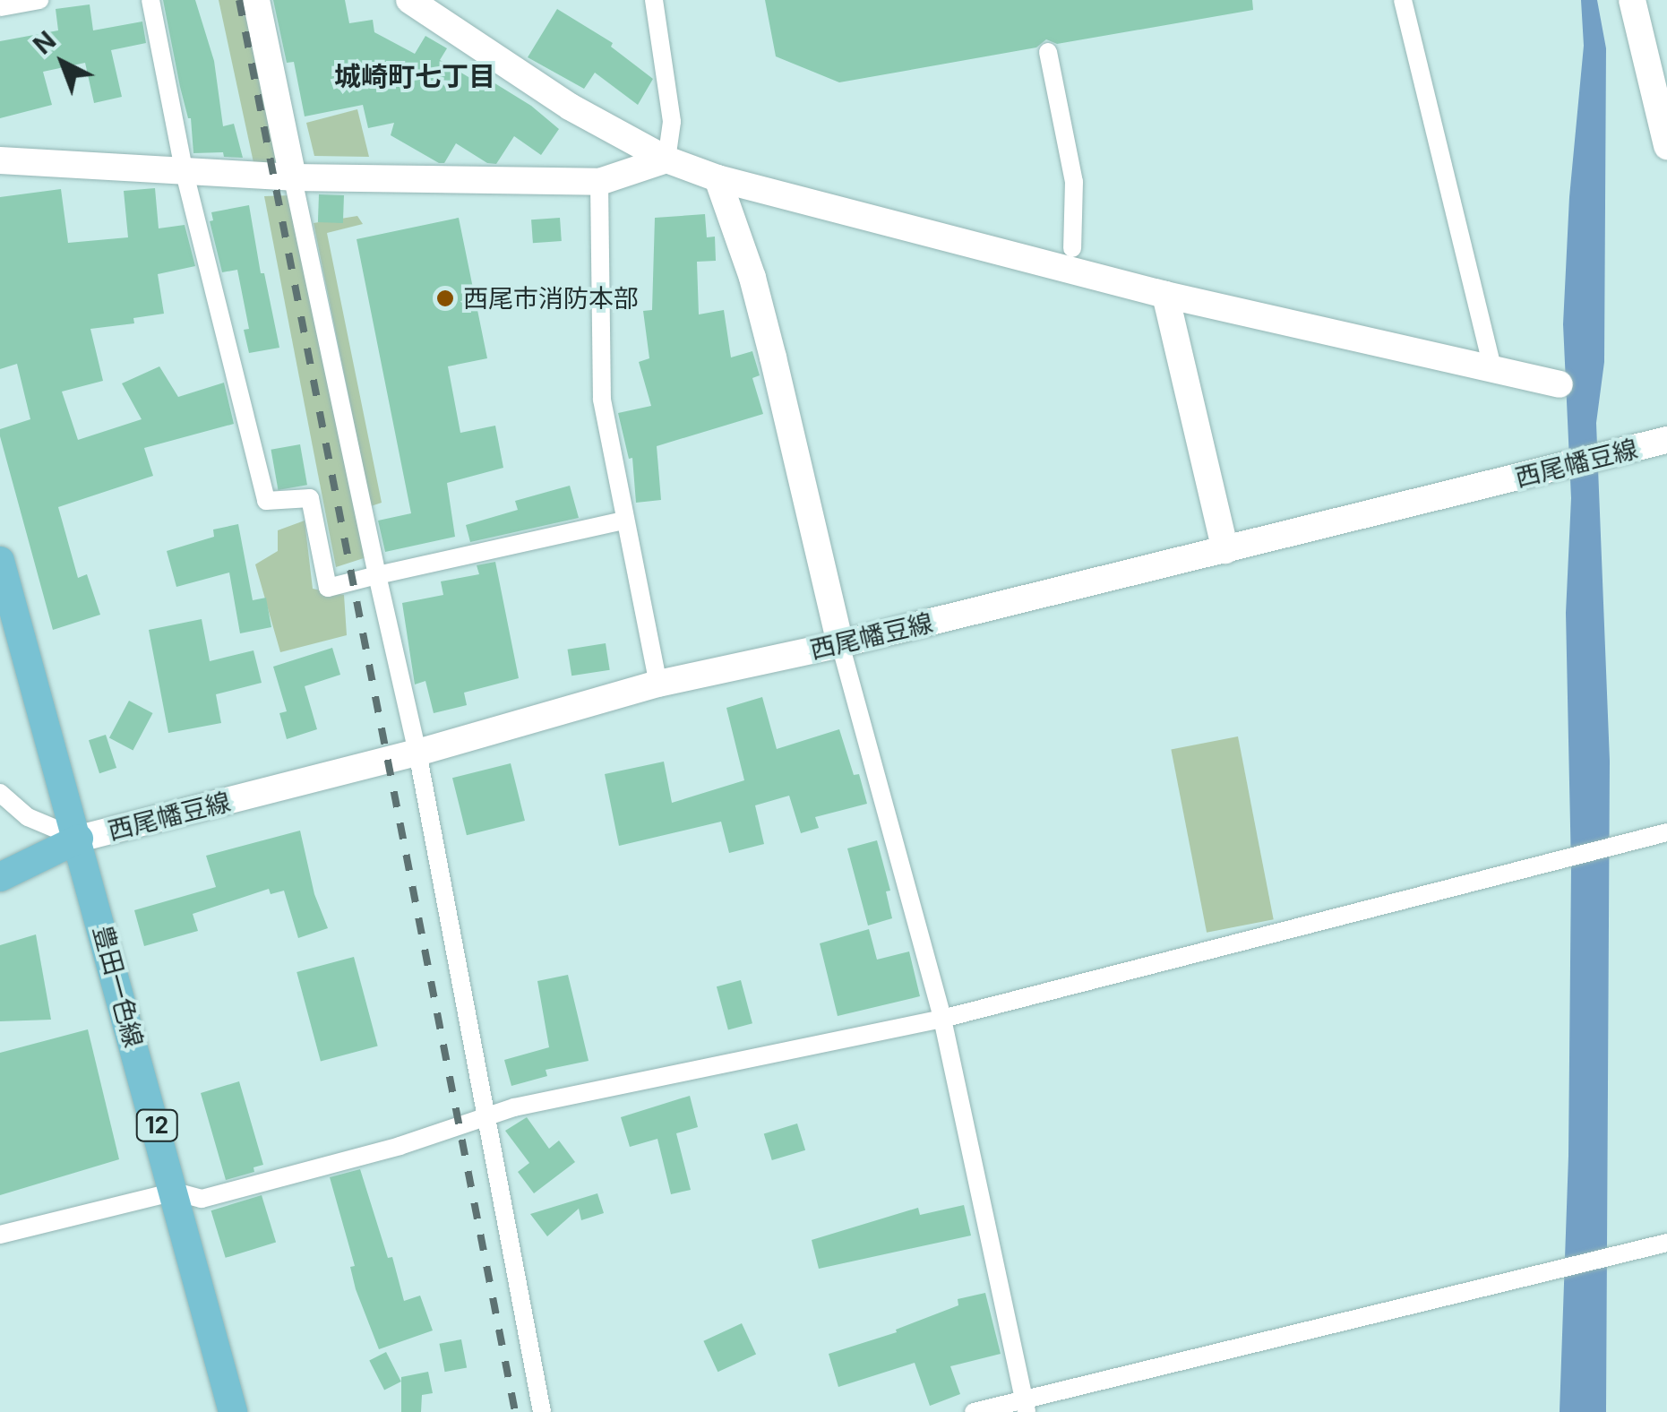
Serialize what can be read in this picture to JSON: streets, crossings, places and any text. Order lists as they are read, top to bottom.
{
  "streets": {
    "main road": ["豊田一色線", "12"],
    "street": ["西尾幡豆線"]
  },
  "crossings": [
    ["西尾幡豆線", "豊田一色線"]
  ],
  "districts": ["城崎町七丁目"],
  "places": ["西尾市消防本部"],
  "north": "top left"
}
